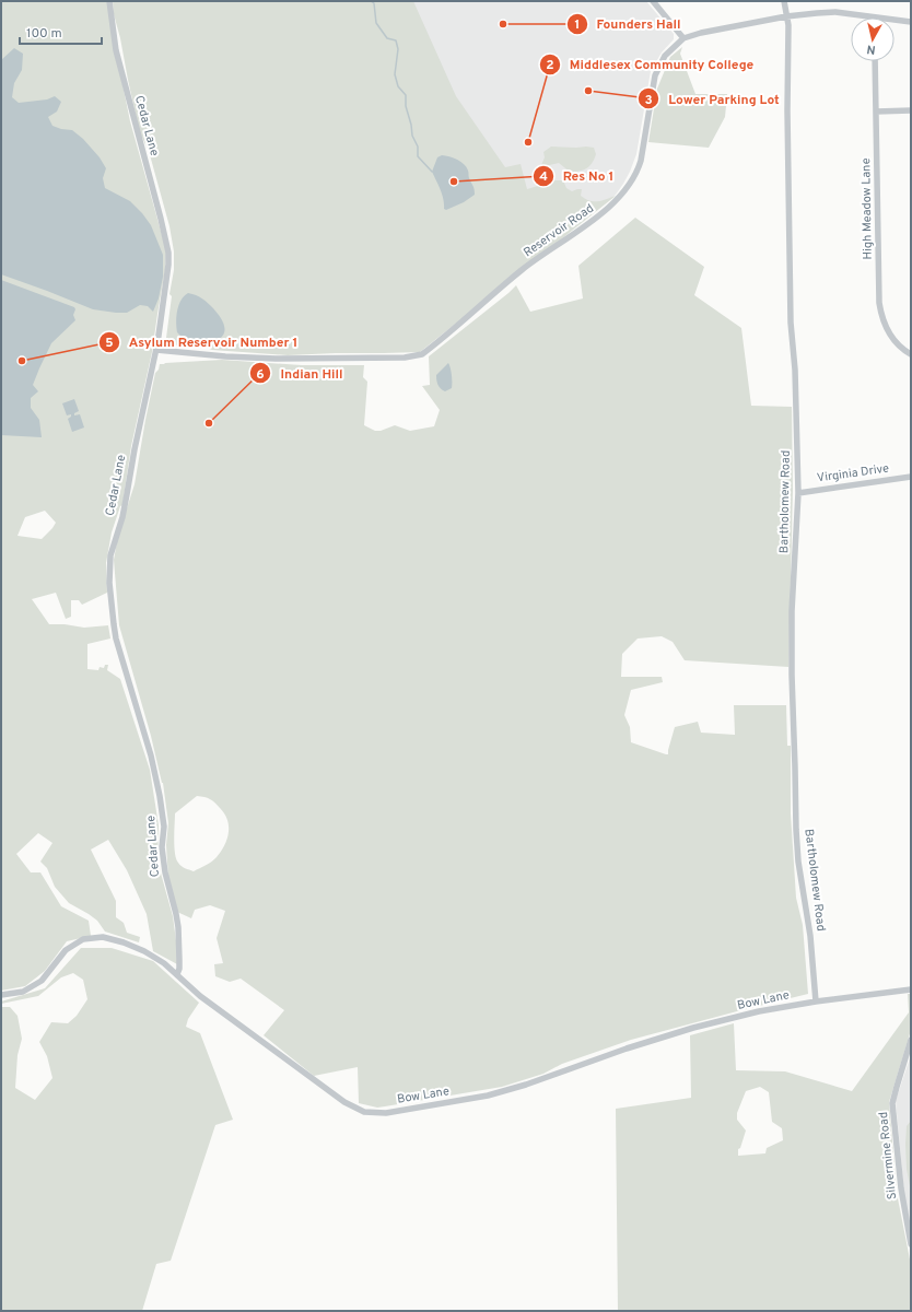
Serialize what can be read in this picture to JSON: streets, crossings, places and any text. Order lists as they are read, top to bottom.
{
  "streets": {
    "street": [
      "Cedar Lane",
      "High Meadow Lane",
      "Reservoir Road",
      "Virginia Drive",
      "Bartholomew Road",
      "Bow Lane",
      "Silvermine Road"
    ]
  },
  "crossings": [
    ["Cedar Lane", "Reservoir Road"],
    ["Cedar Lane", "Bow Lane"],
    ["Virginia Drive", "Bartholomew Road"],
    ["Bartholomew Road", "Bow Lane"]
  ],
  "places": [
    "Founders Hall",
    "Lower Parking Lot",
    "Middlesex Community College",
    "Res No 1",
    "Asylum Reservoir Number 1",
    "Indian Hill"
  ],
  "scale_bar": "100 m",
  "north": "bottom"
}
